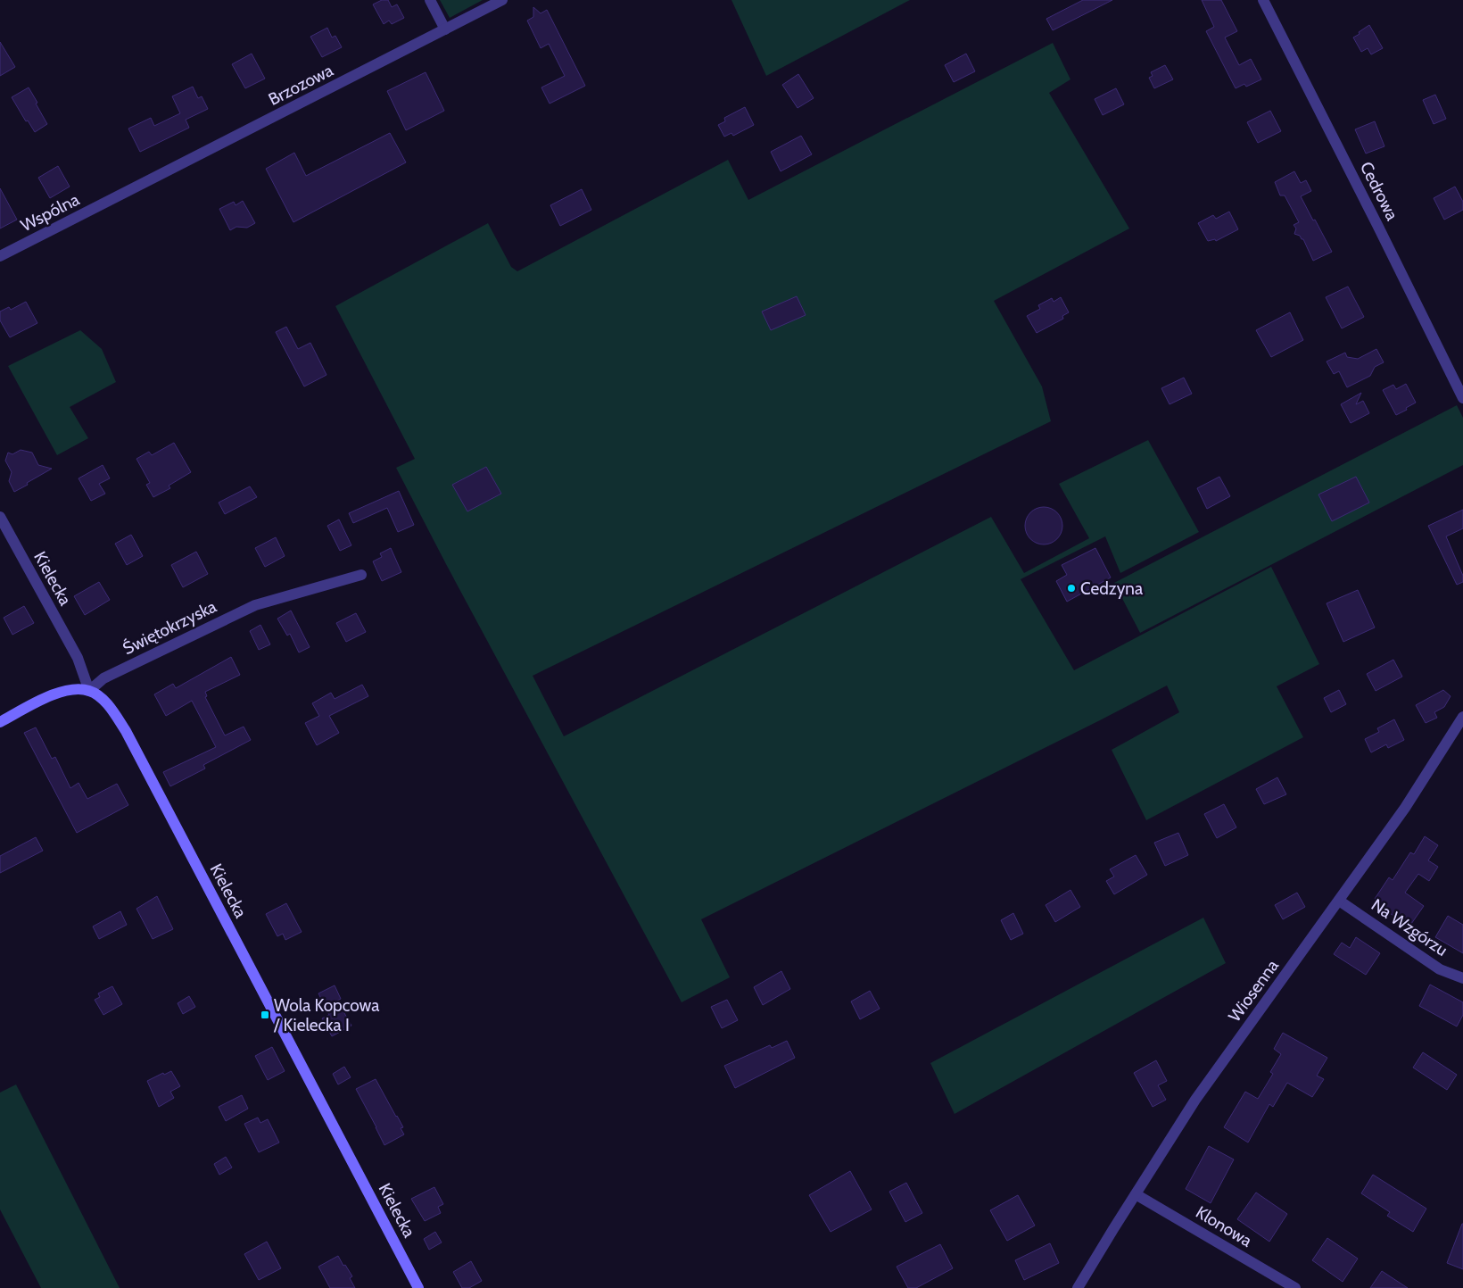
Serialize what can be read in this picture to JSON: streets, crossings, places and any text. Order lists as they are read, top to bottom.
{
  "streets": {
    "street": [
      "Brzozowa",
      "Cedrowa",
      "Wspólna",
      "Kielecka",
      "Świętokrzyska",
      "Na Wzgórzu",
      "Wiosenna",
      "Klonowa"
    ]
  },
  "crossings": [
    ["Brzozowa", "Wspólna"],
    ["Kielecka", "Świętokrzyska"],
    ["Na Wzgórzu", "Wiosenna"],
    ["Wiosenna", "Klonowa"]
  ],
  "places": {
    "other": ["Cedzyna"],
    "transit": ["Wola Kopcowa / Kielecka I"]
  }
}
